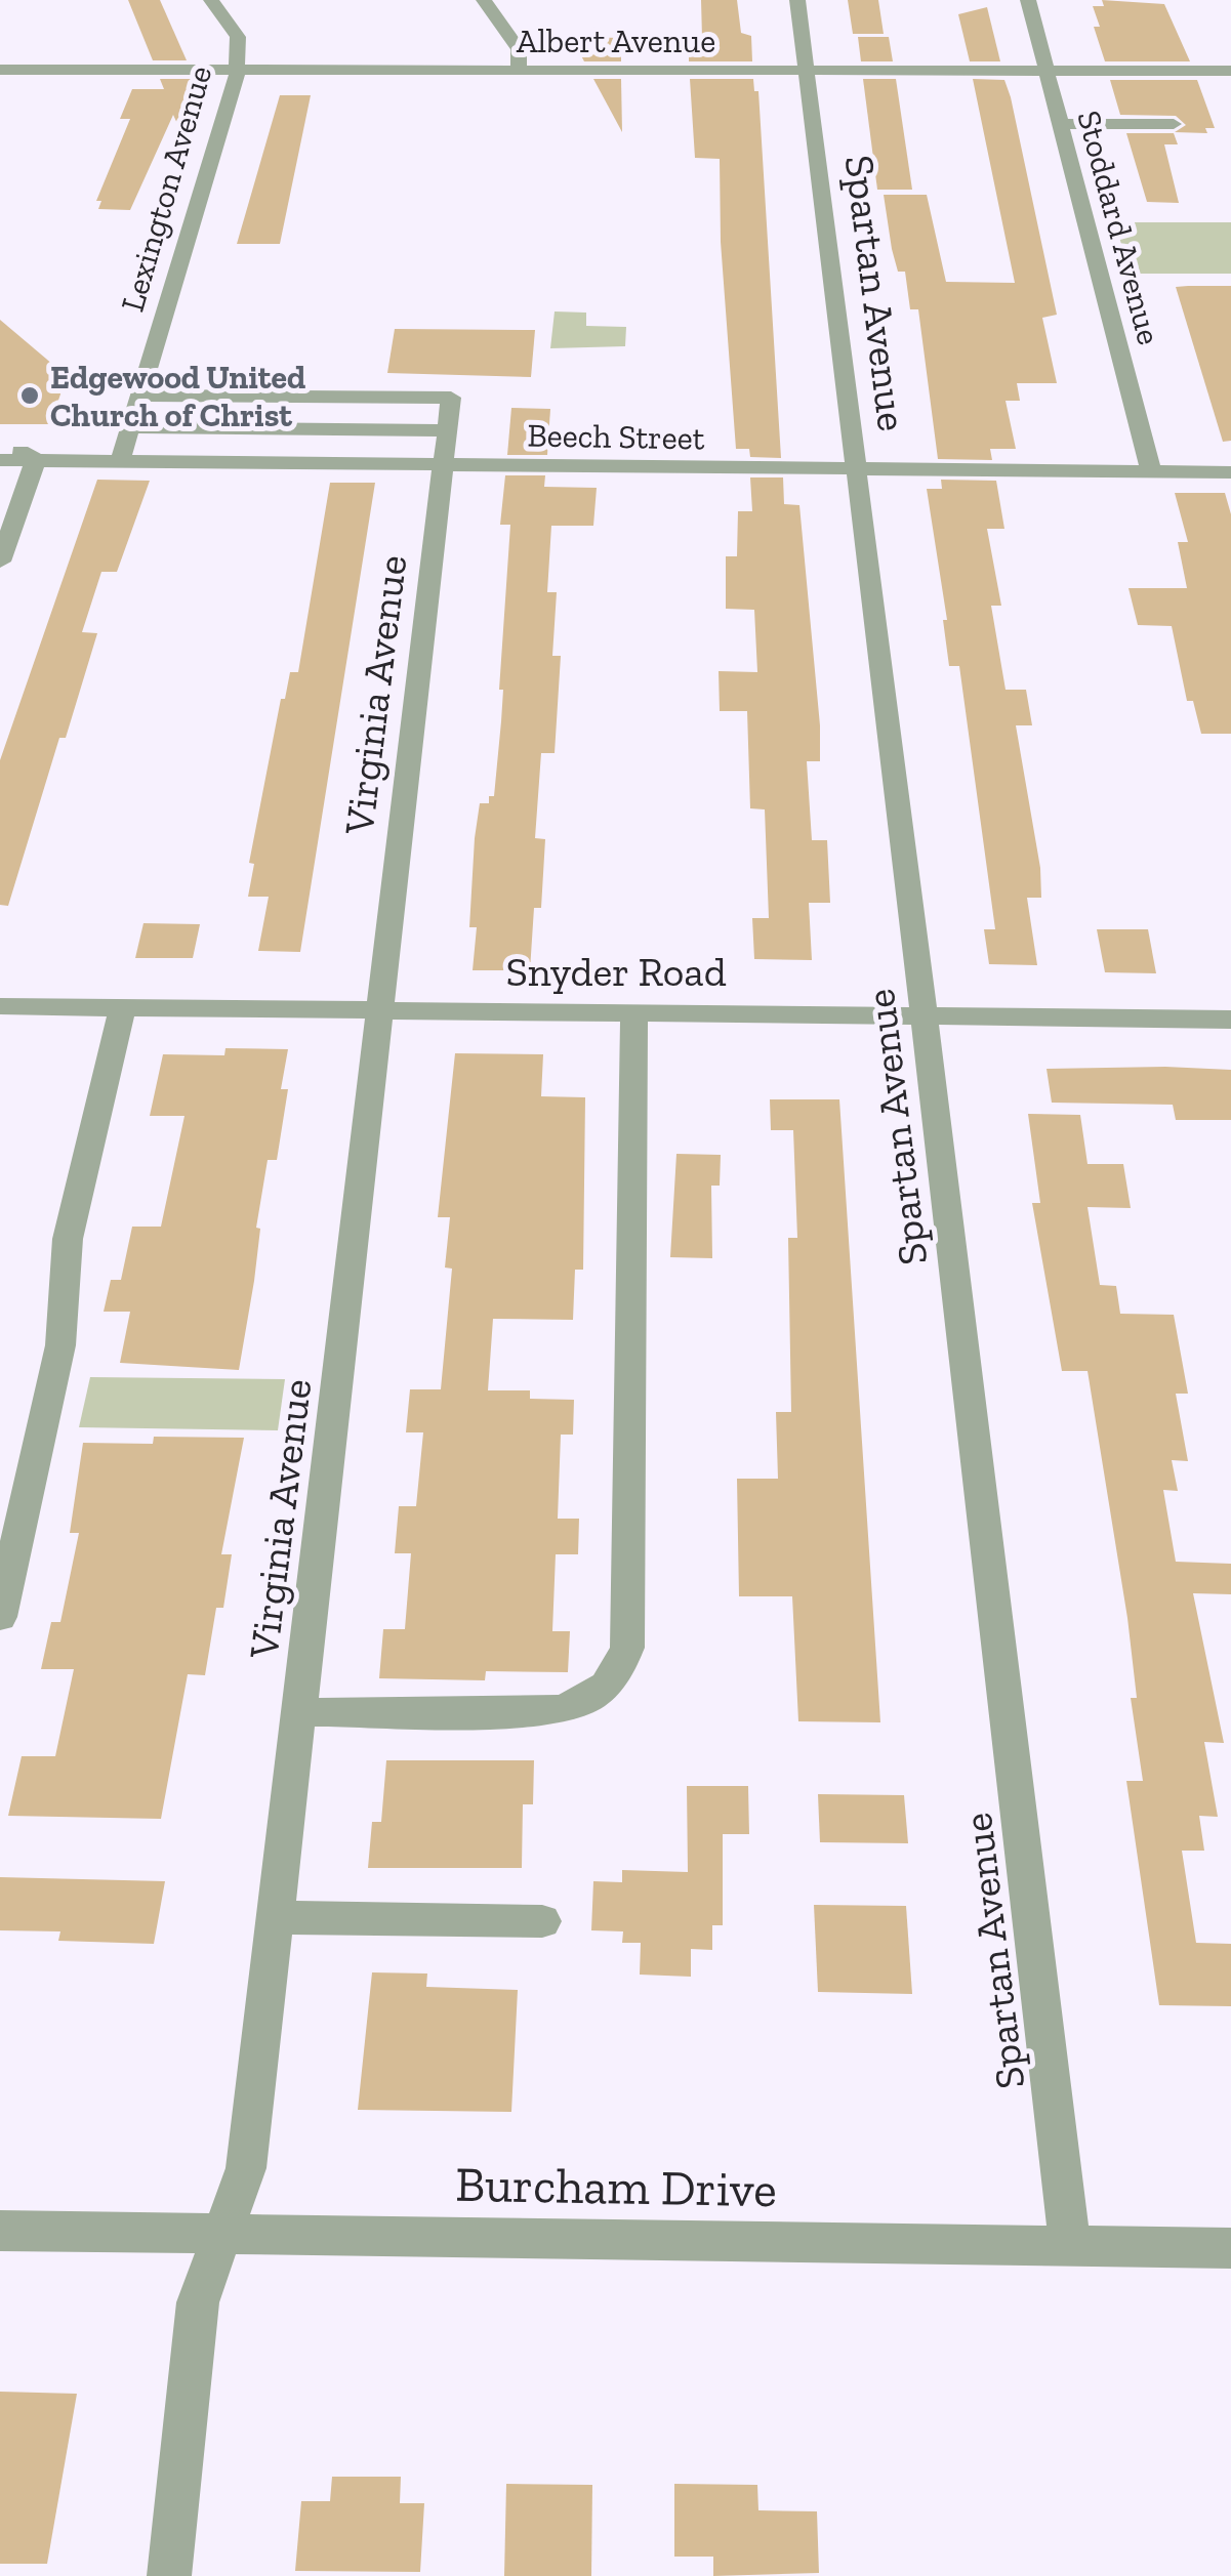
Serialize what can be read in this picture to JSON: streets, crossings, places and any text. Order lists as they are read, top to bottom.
{
  "streets": {
    "street": [
      "Albert Avenue",
      "Lexington Avenue",
      "Stoddard Avenue",
      "Spartan Avenue",
      "Beech Street",
      "Virginia Avenue",
      "Snyder Road",
      "Burcham Drive"
    ]
  },
  "crossings": [
    ["Albert Avenue", "Lexington Avenue"],
    ["Albert Avenue", "Stoddard Avenue"],
    ["Albert Avenue", "Spartan Avenue"],
    ["Lexington Avenue", "Beech Street"],
    ["Stoddard Avenue", "Beech Street"],
    ["Spartan Avenue", "Beech Street"],
    ["Spartan Avenue", "Snyder Road"],
    ["Spartan Avenue", "Burcham Drive"],
    ["Beech Street", "Virginia Avenue"],
    ["Virginia Avenue", "Snyder Road"],
    ["Virginia Avenue", "Burcham Drive"]
  ],
  "places": ["Edgewood United Church of Christ"]
}
